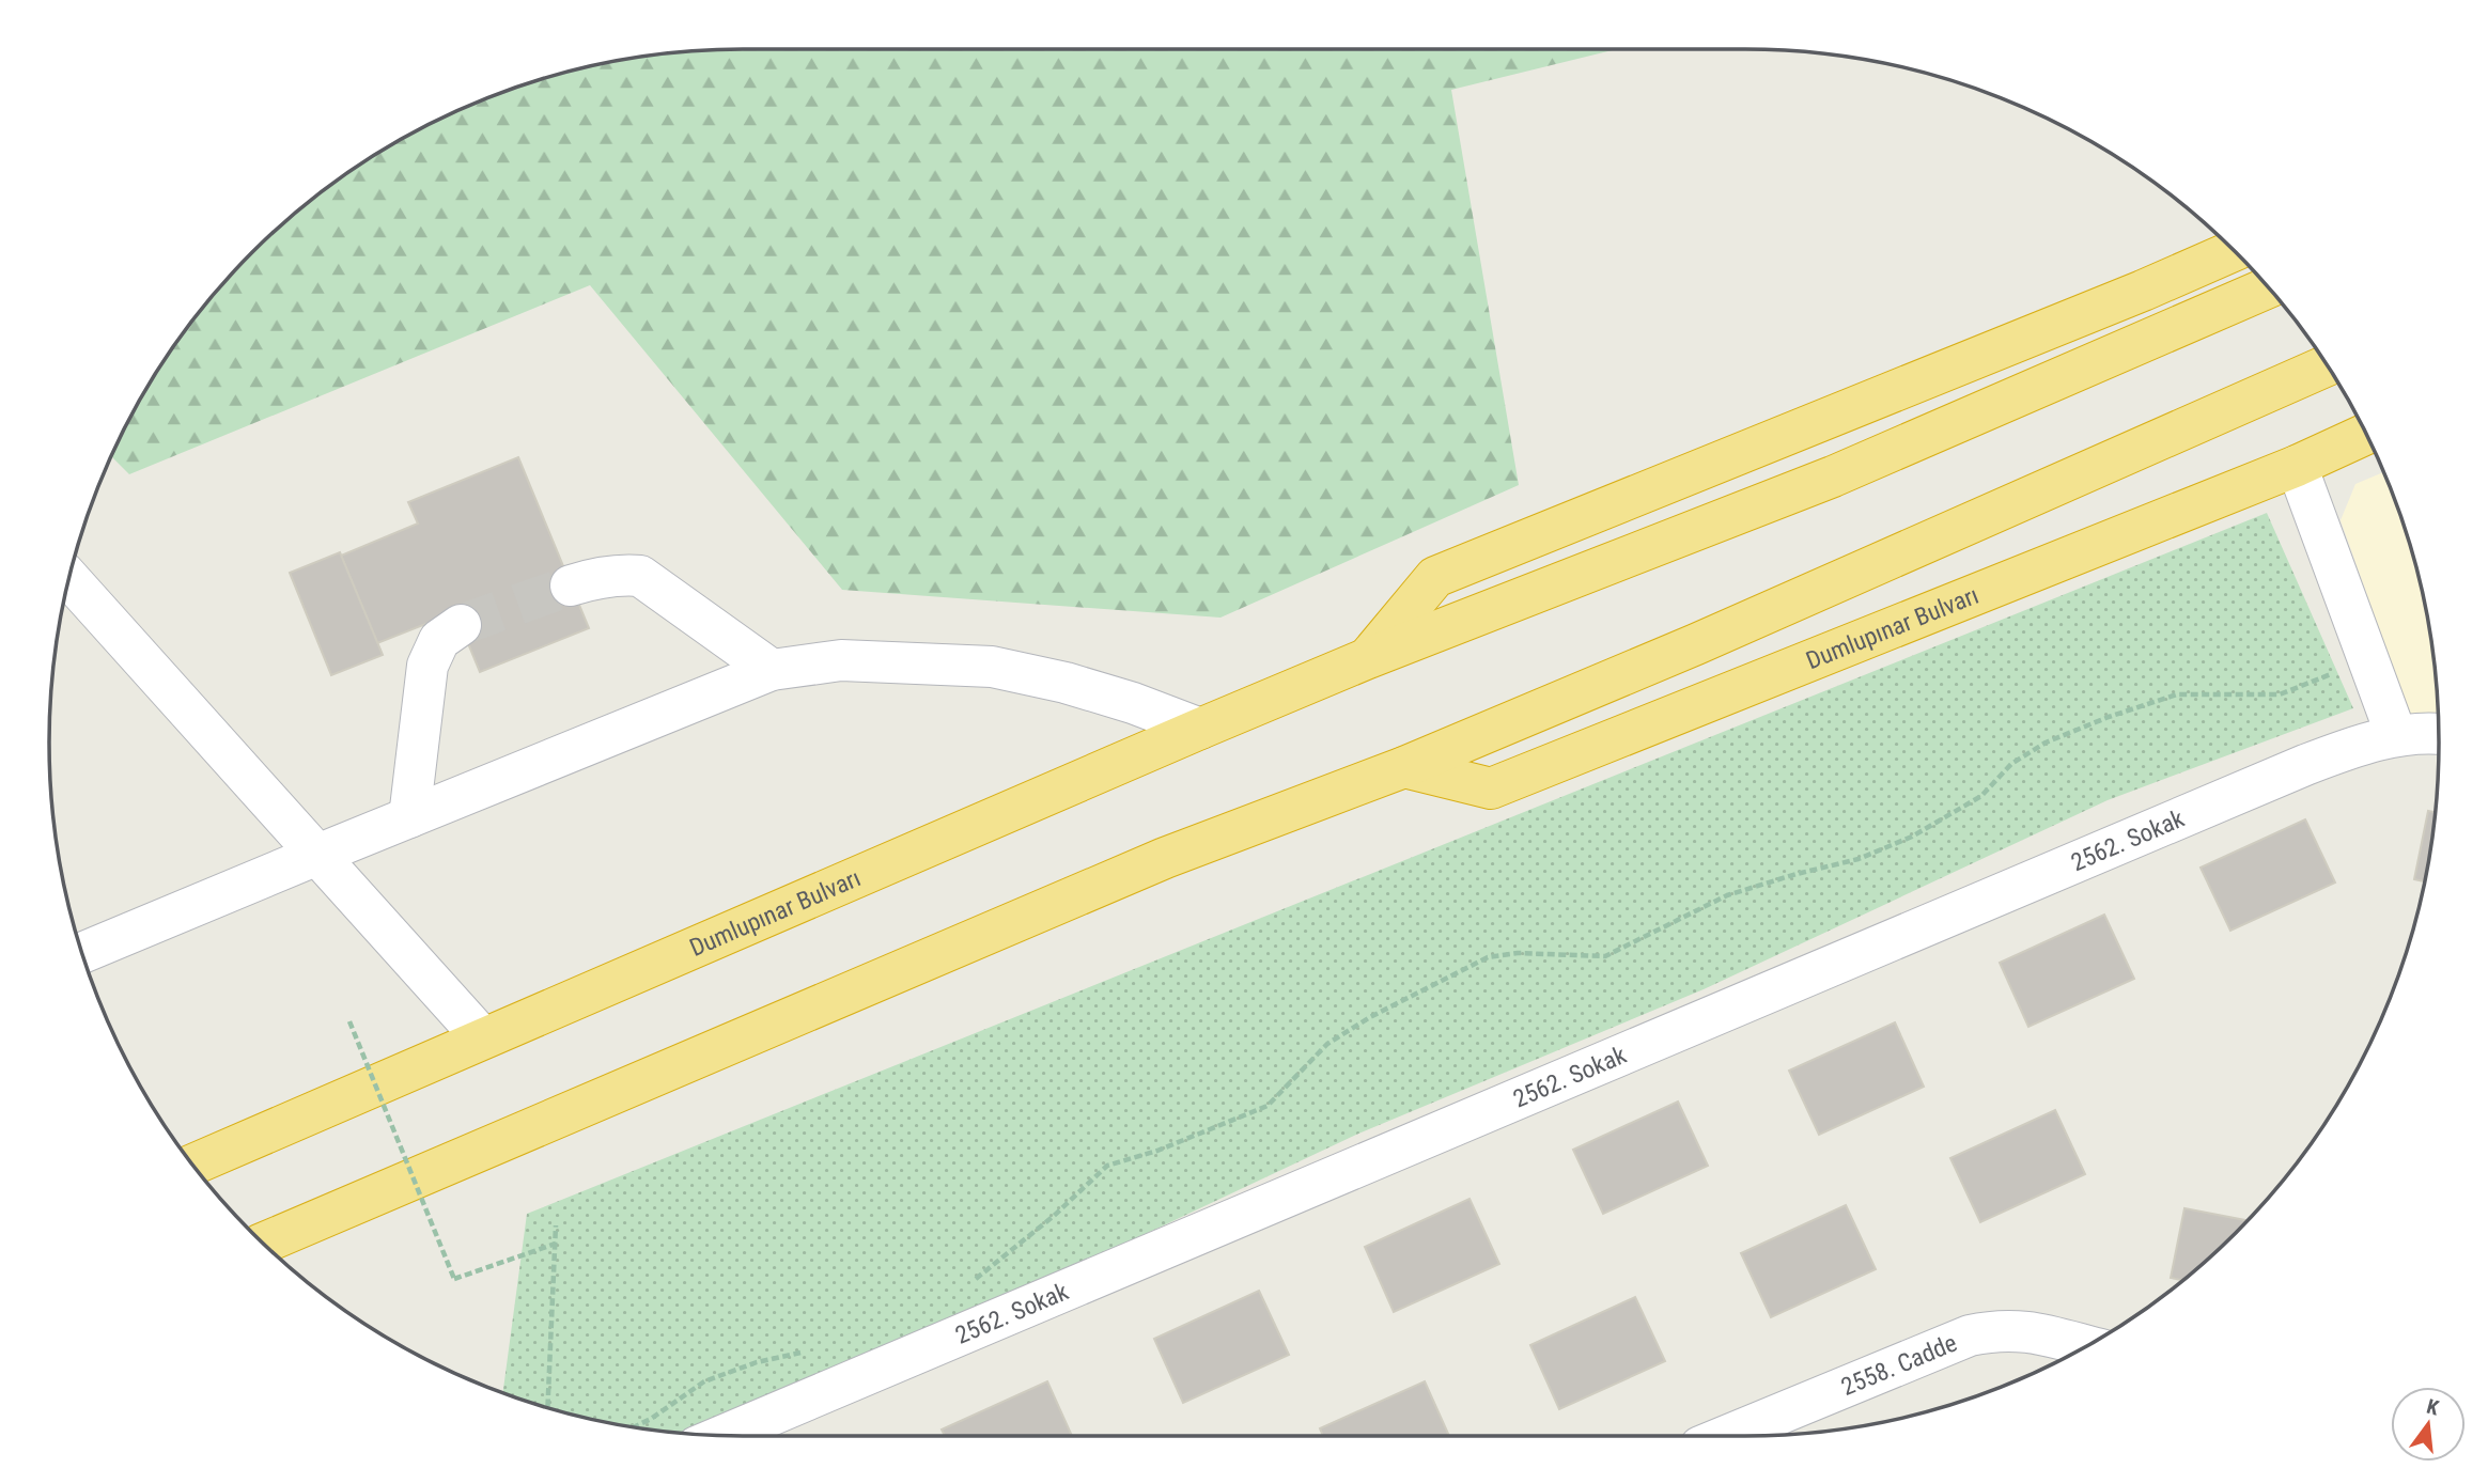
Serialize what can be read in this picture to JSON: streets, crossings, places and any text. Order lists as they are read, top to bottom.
{
  "streets": {
    "highway": ["Dumlupınar Bulvarı"],
    "street": ["2562. Sokak", "2558. Cadde"]
  },
  "north": "top"
}
